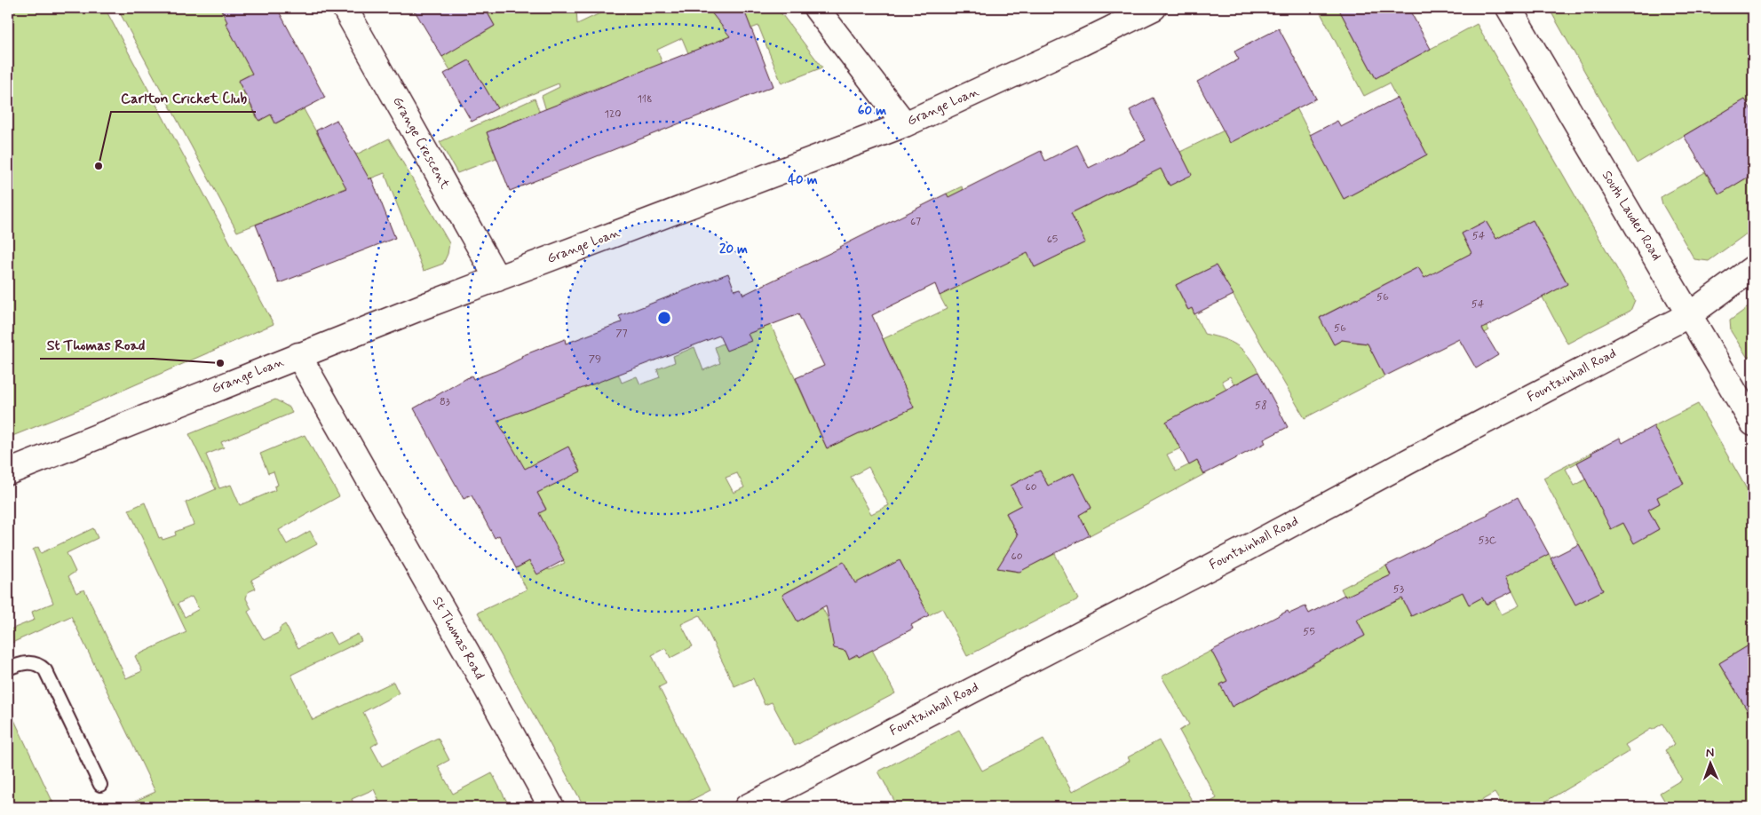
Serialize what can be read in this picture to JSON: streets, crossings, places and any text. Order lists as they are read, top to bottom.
{
  "streets": {
    "street": [
      "Grange Loan",
      "Grange Crescent",
      "South Lauder Road",
      "Fountainhall Road",
      "St Thomas Road"
    ]
  },
  "crossings": [
    ["Grange Loan", "Grange Crescent"],
    ["Grange Loan", "St Thomas Road"],
    ["South Lauder Road", "Fountainhall Road"]
  ],
  "places": ["Carlton Cricket Club", "St Thomas Road"],
  "house_numbers": [
    "118",
    "120",
    "67",
    "54",
    "65",
    "56",
    "54",
    "56",
    "77",
    "79",
    "83",
    "58",
    "60",
    "53C",
    "60",
    "53",
    "55"
  ],
  "north": "top",
  "rings": ["60 m", "40 m", "20 m"]
}
